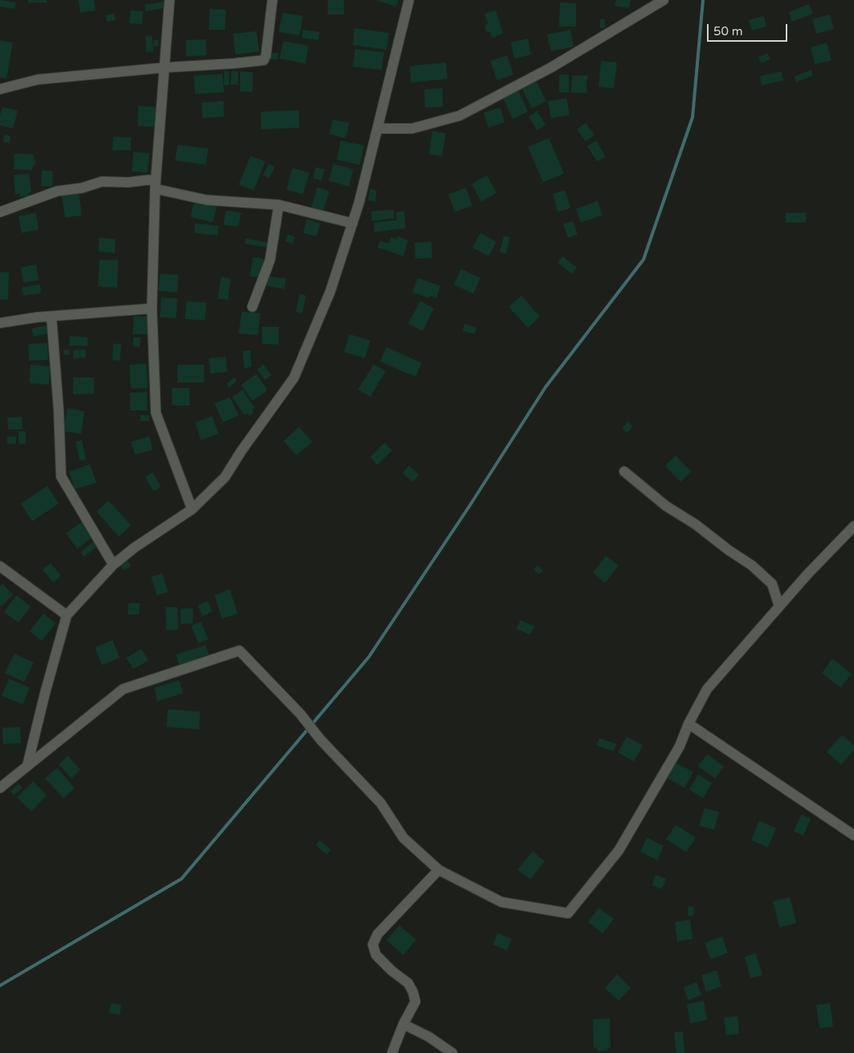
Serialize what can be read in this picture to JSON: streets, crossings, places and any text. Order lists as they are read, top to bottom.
{
  "scale_bar": "50 m"
}
